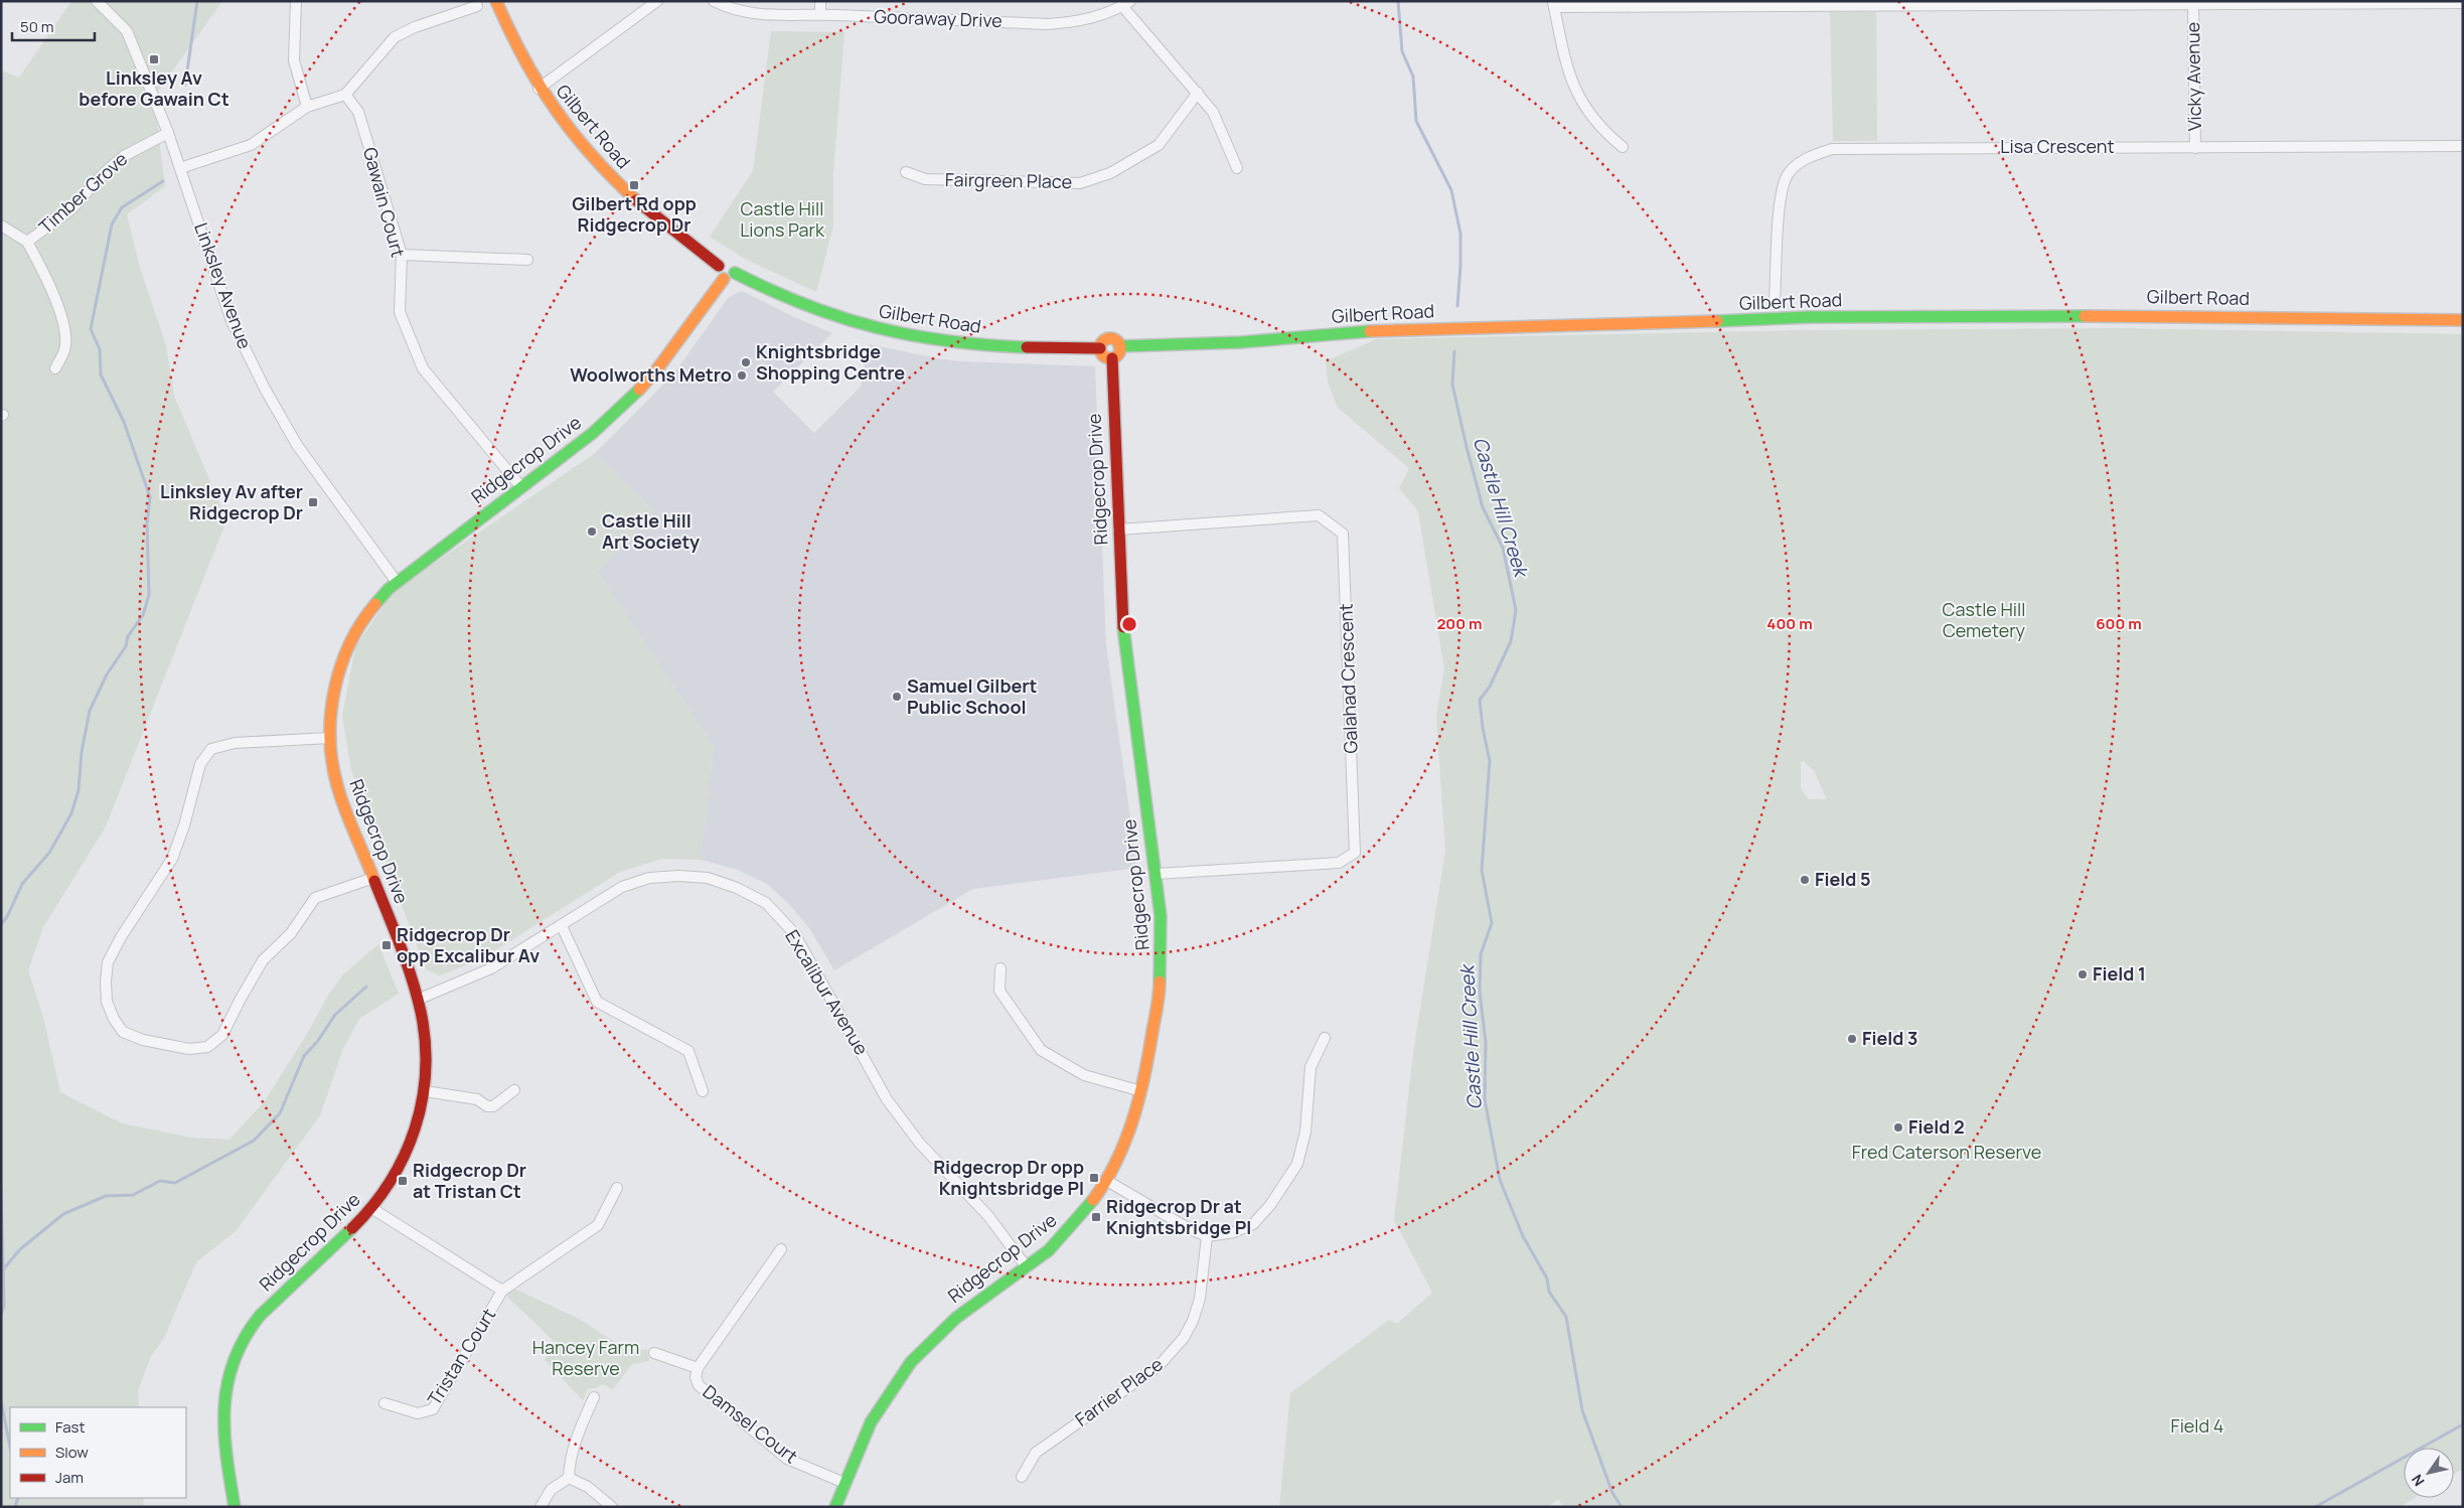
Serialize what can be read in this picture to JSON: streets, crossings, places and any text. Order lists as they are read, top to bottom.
{
  "streets": {
    "street": [
      "Gooraway Drive",
      "Vicky Avenue",
      "Gilbert Road",
      "Lisa Crescent",
      "Fairgreen Place",
      "Timber Grove",
      "Gawain Court",
      "Linksley Avenue",
      "Ridgecrop Drive",
      "Galahad Crescent",
      "Excalibur Avenue",
      "Tristan Court",
      "Farrier Place",
      "Damsel Court"
    ]
  },
  "crossings": [
    ["Vicky Avenue", "Lisa Crescent"],
    ["Gilbert Road", "Ridgecrop Drive"],
    ["Timber Grove", "Linksley Avenue"],
    ["Gawain Court", "Ridgecrop Drive"],
    ["Linksley Avenue", "Ridgecrop Drive"],
    ["Ridgecrop Drive", "Galahad Crescent"],
    ["Ridgecrop Drive", "Excalibur Avenue"],
    ["Ridgecrop Drive", "Tristan Court"],
    ["Ridgecrop Drive", "Damsel Court"]
  ],
  "water": ["Castle Hill Creek"],
  "parks": [
    "Castle Hill Lions Park",
    "Castle Hill Cemetery",
    "Fred Caterson Reserve",
    "Hancey Farm Reserve",
    "Field 4"
  ],
  "places": {
    "transit": [
      "Linksley Av before Gawain Ct",
      "Gilbert Rd opp Ridgecrop Dr",
      "Linksley Av after Ridgecrop Dr",
      "Ridgecrop Dr opp Excalibur Av",
      "Ridgecrop Dr opp Knightsbridge Pl",
      "Ridgecrop Dr at Tristan Ct",
      "Ridgecrop Dr at Knightsbridge Pl"
    ],
    "other": [
      "Knightsbridge Shopping Centre",
      "Woolworths Metro",
      "Castle Hill Art Society",
      "Samuel Gilbert Public School",
      "Field 5",
      "Field 1",
      "Field 3",
      "Field 2"
    ]
  },
  "legend": ["Fast", "Slow", "Jam"],
  "scale_bar": "50 m",
  "north": "bottom left",
  "rings": ["200 m", "400 m", "600 m"]
}
